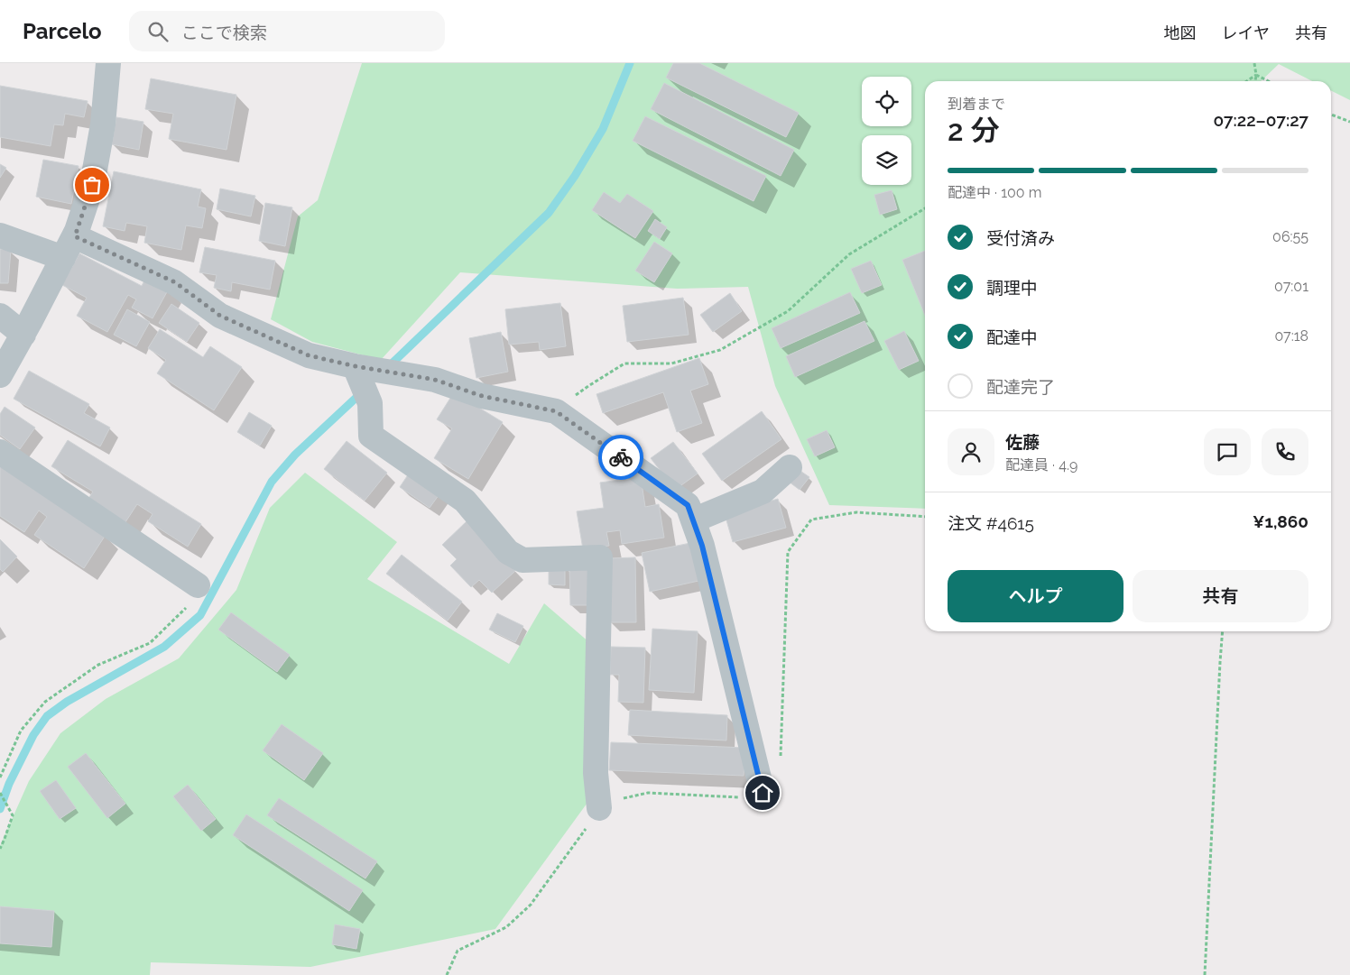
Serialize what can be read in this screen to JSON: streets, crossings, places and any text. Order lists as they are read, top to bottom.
{
  "page": {
    "header": "Parcelo",
    "search": "ここで検索",
    "nav": ["地図", "レイヤ", "共有"],
    "heading": ["2 分", "到着まで", "07:22–07:27"],
    "panel": [
      "佐藤",
      "配達員 · 4.9",
      "注文 #4615",
      "¥1,860"
    ],
    "bar": "配達中 · 100 m",
    "list": [
      ["受付済み", "06:55"],
      ["調理中", "07:01"],
      ["配達中", "07:18"],
      "配達完了"
    ],
    "buttons": ["ヘルプ", "共有"]
  }
}
